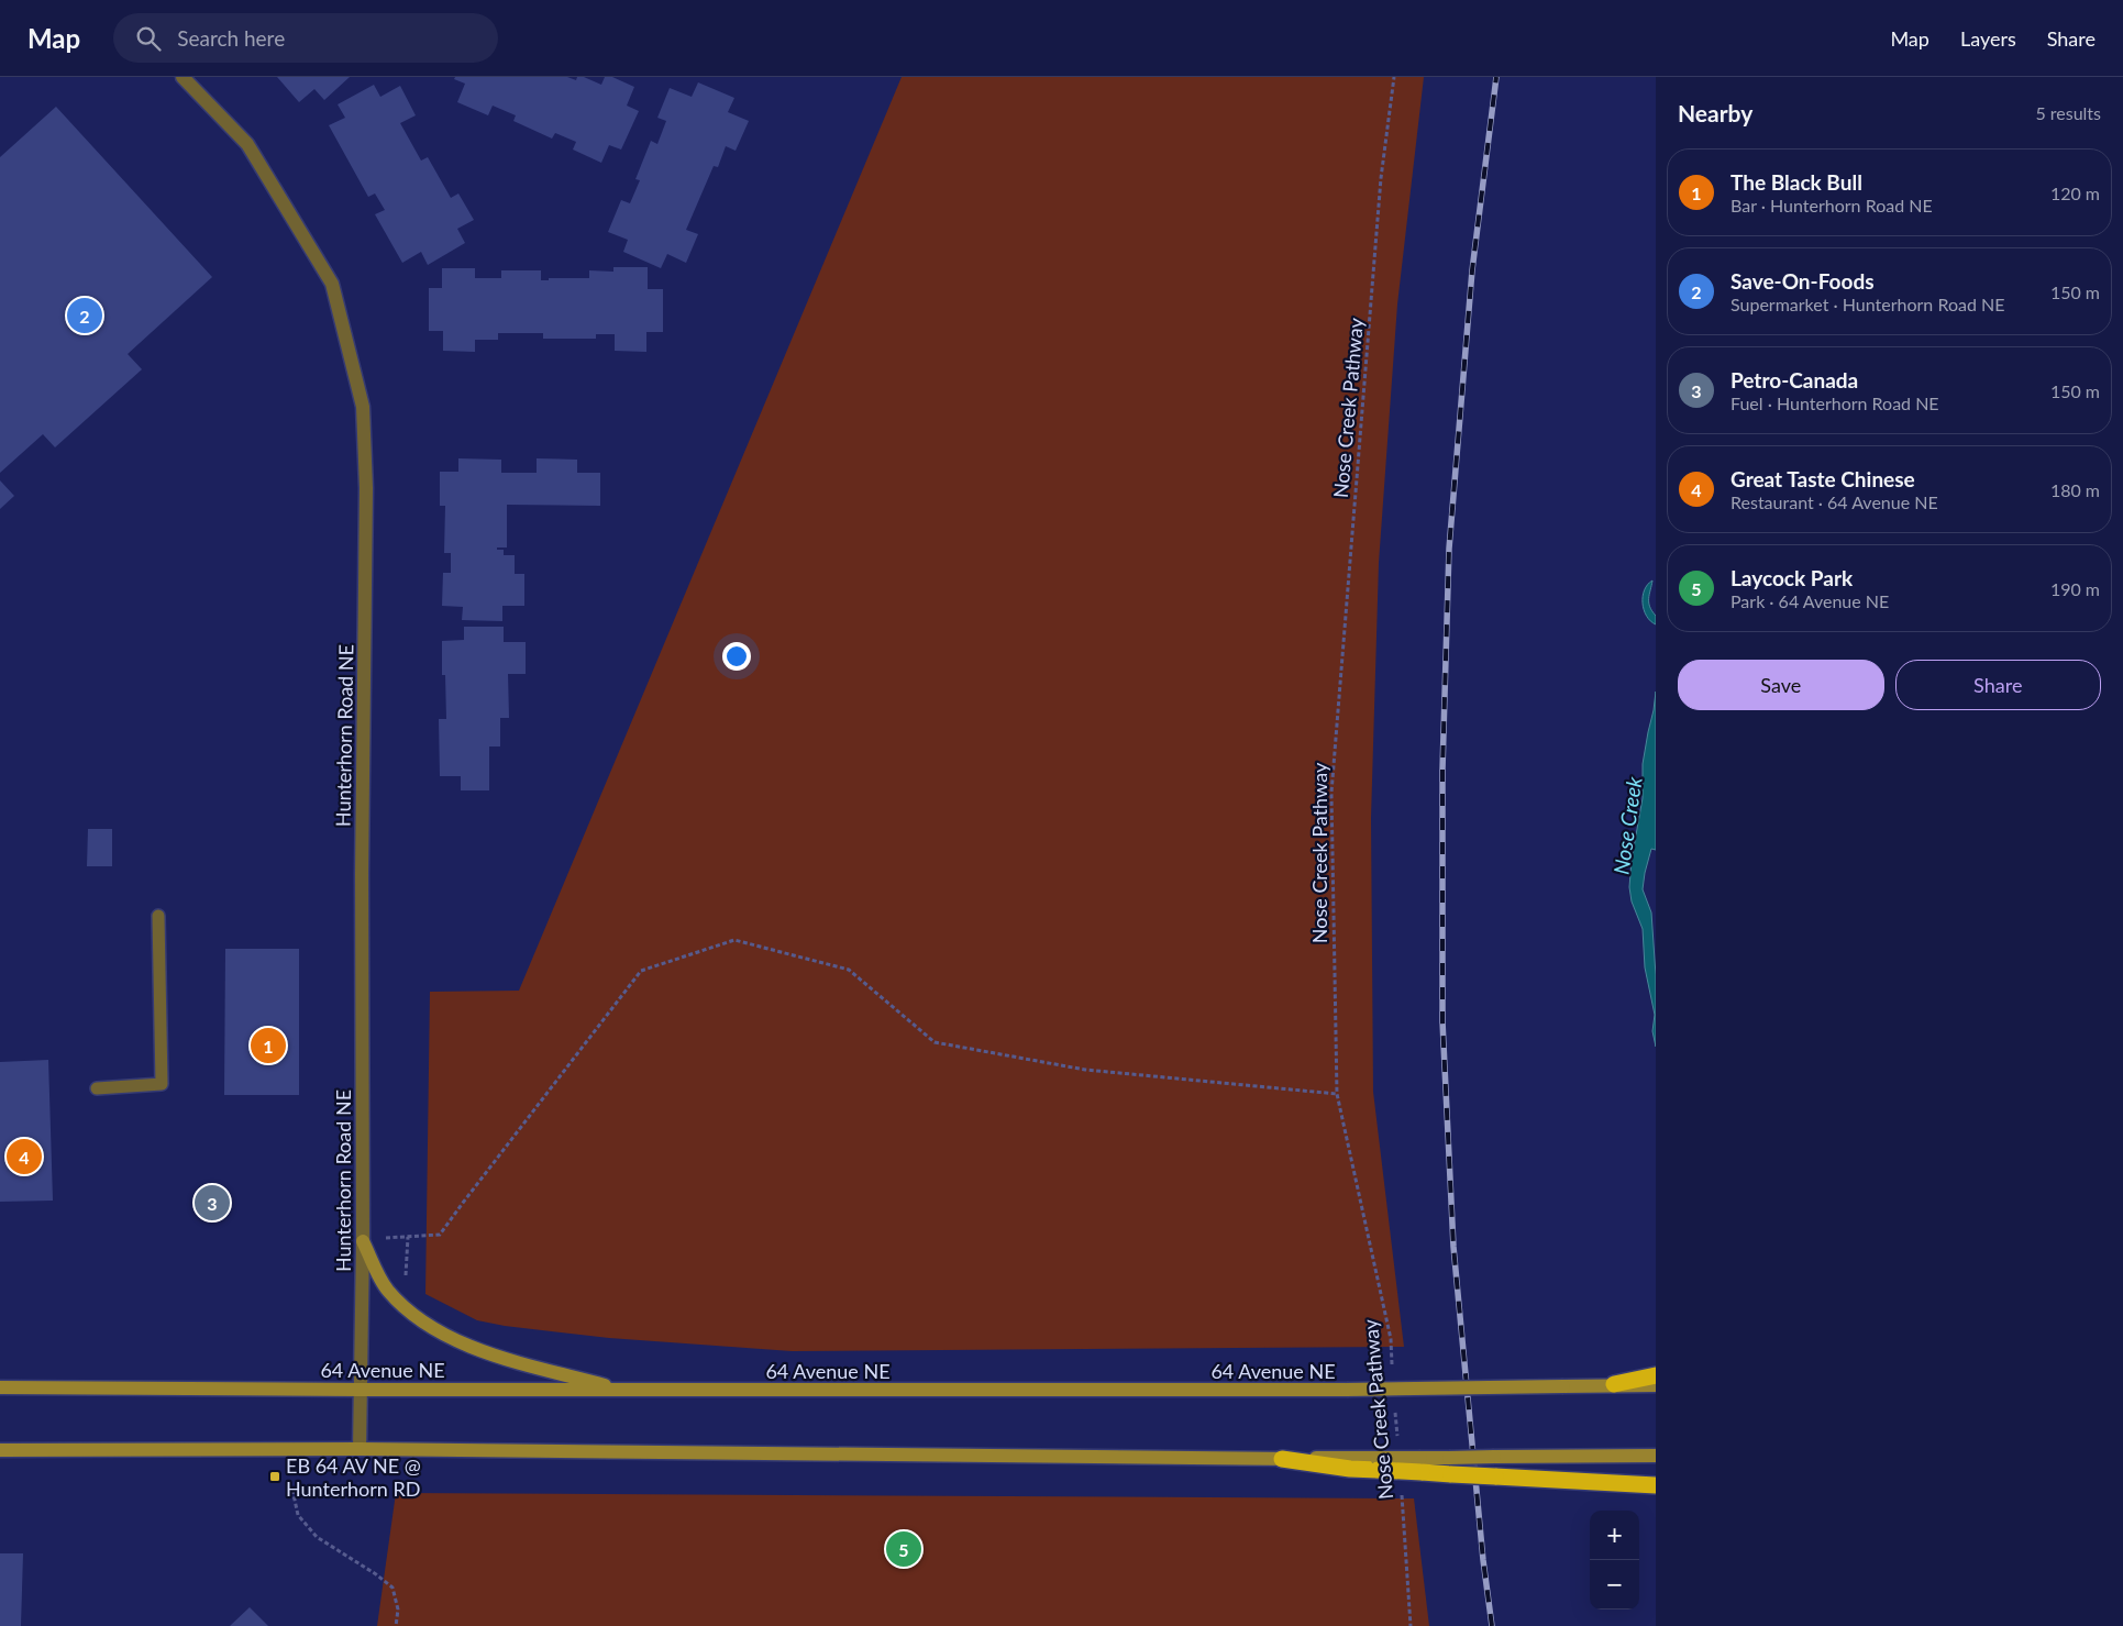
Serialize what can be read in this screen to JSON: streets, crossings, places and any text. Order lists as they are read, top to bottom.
{
  "streets": {
    "main road": ["64 Avenue NE"],
    "street": ["Hunterhorn Road NE"],
    "path": ["Nose Creek Pathway"]
  },
  "crossings": [
    ["Hunterhorn Road NE", "64 Avenue NE"]
  ],
  "water": ["Nose Creek"],
  "places": {
    "transit": ["EB 64 AV NE @ Hunterhorn RD"]
  },
  "page": {
    "header": "Map",
    "search": "Search here",
    "nav": ["Map", "Layers", "Share"],
    "heading": ["Nearby", "5 results"],
    "list": [
      {
        "mark": "1",
        "name": "The Black Bull",
        "note": "Bar · Hunterhorn Road NE",
        "value": "120 m"
      },
      {
        "mark": "2",
        "name": "Save-On-Foods",
        "note": "Supermarket · Hunterhorn Road NE",
        "value": "150 m"
      },
      {
        "mark": "3",
        "name": "Petro-Canada",
        "note": "Fuel · Hunterhorn Road NE",
        "value": "150 m"
      },
      {
        "mark": "4",
        "name": "Great Taste Chinese",
        "note": "Restaurant · 64 Avenue NE",
        "value": "180 m"
      },
      {
        "mark": "5",
        "name": "Laycock Park",
        "note": "Park · 64 Avenue NE",
        "value": "190 m"
      }
    ],
    "pins": [
      "2",
      "1",
      "4",
      "3",
      "5"
    ],
    "buttons": ["Save", "Share"],
    "map_buttons": ["+", "−"]
  }
}
